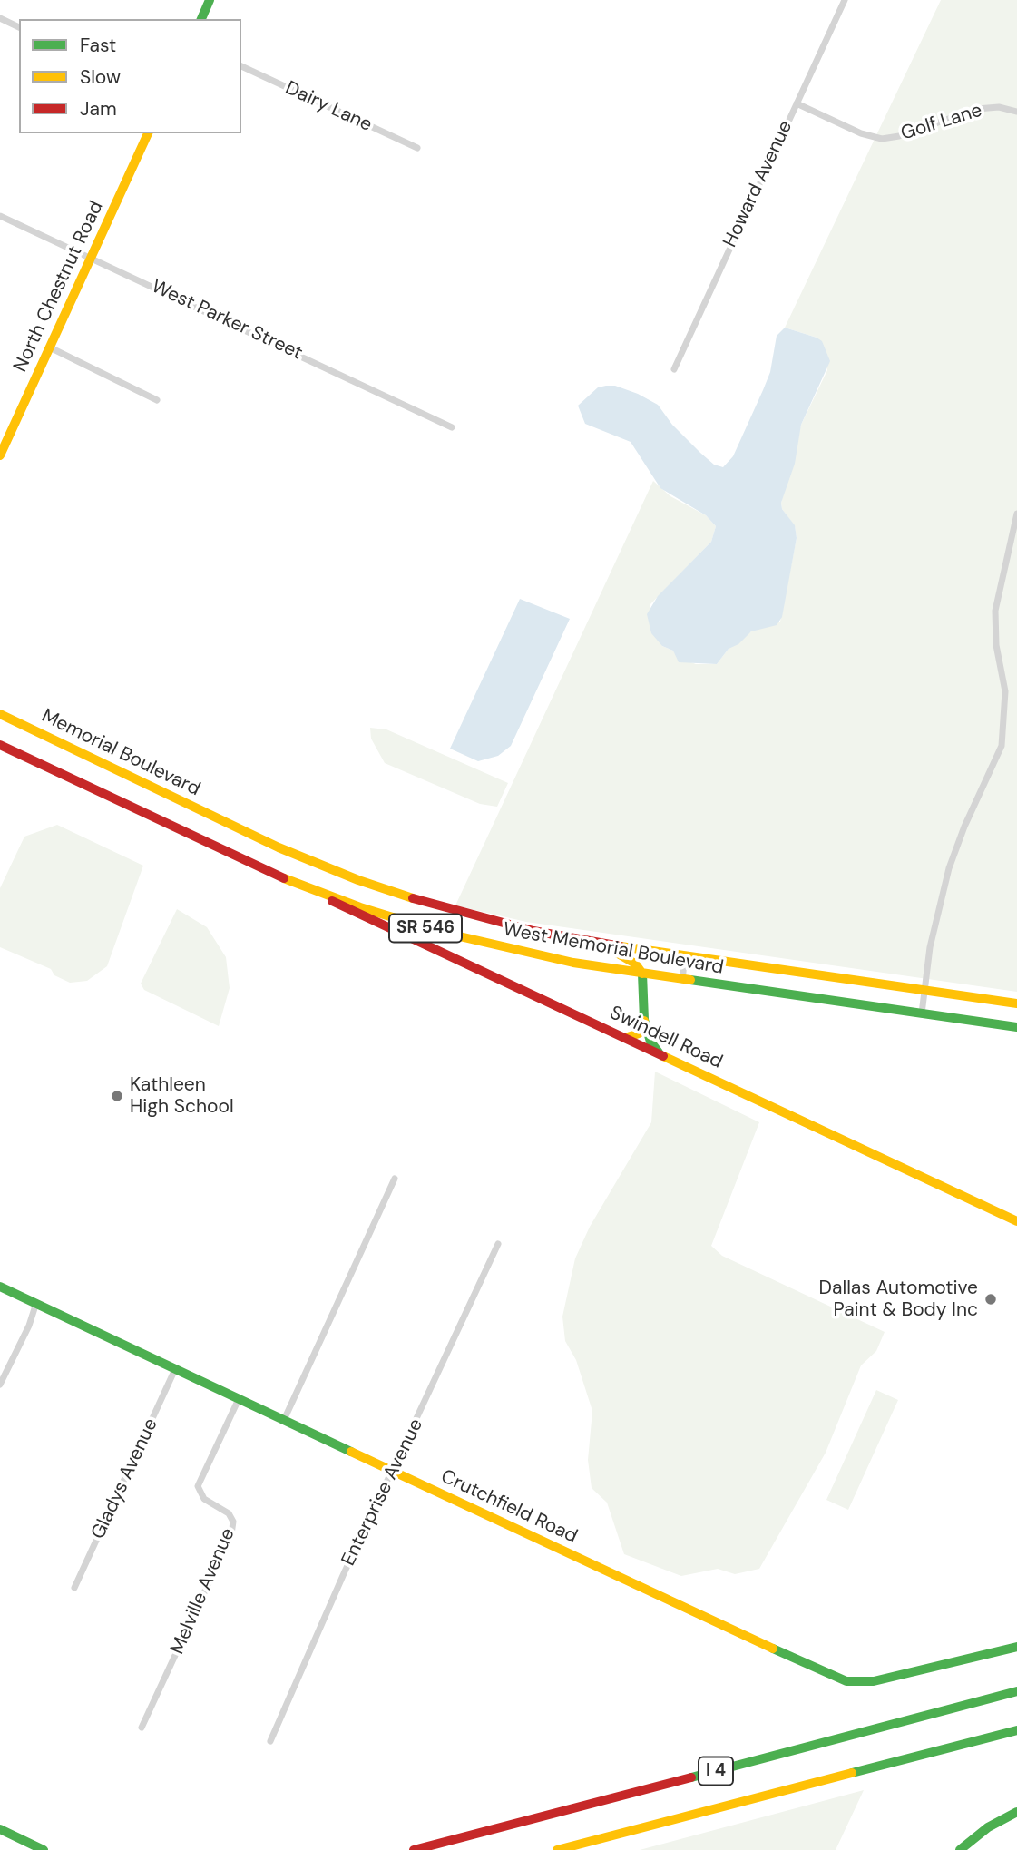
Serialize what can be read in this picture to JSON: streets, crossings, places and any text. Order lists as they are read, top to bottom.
{
  "streets": {
    "main road": [
      "North Chestnut Road",
      "Memorial Boulevard",
      "SR 546",
      "West Memorial Boulevard",
      "Swindell Road",
      "Crutchfield Road",
      "I 4"
    ],
    "street": [
      "Dairy Lane",
      "Golf Lane",
      "Howard Avenue",
      "West Parker Street",
      "Gladys Avenue",
      "Enterprise Avenue",
      "Melville Avenue"
    ]
  },
  "crossings": [
    ["Golf Lane", "Howard Avenue"],
    ["North Chestnut Road", "West Parker Street"],
    ["Memorial Boulevard", "West Memorial Boulevard"],
    ["West Memorial Boulevard", "Swindell Road"],
    ["Gladys Avenue", "Crutchfield Road"],
    ["Enterprise Avenue", "Crutchfield Road"],
    ["Crutchfield Road", "Melville Avenue"]
  ],
  "places": ["Kathleen High School", "Dallas Automotive Paint & Body Inc"],
  "legend": ["Fast", "Slow", "Jam"]
}
